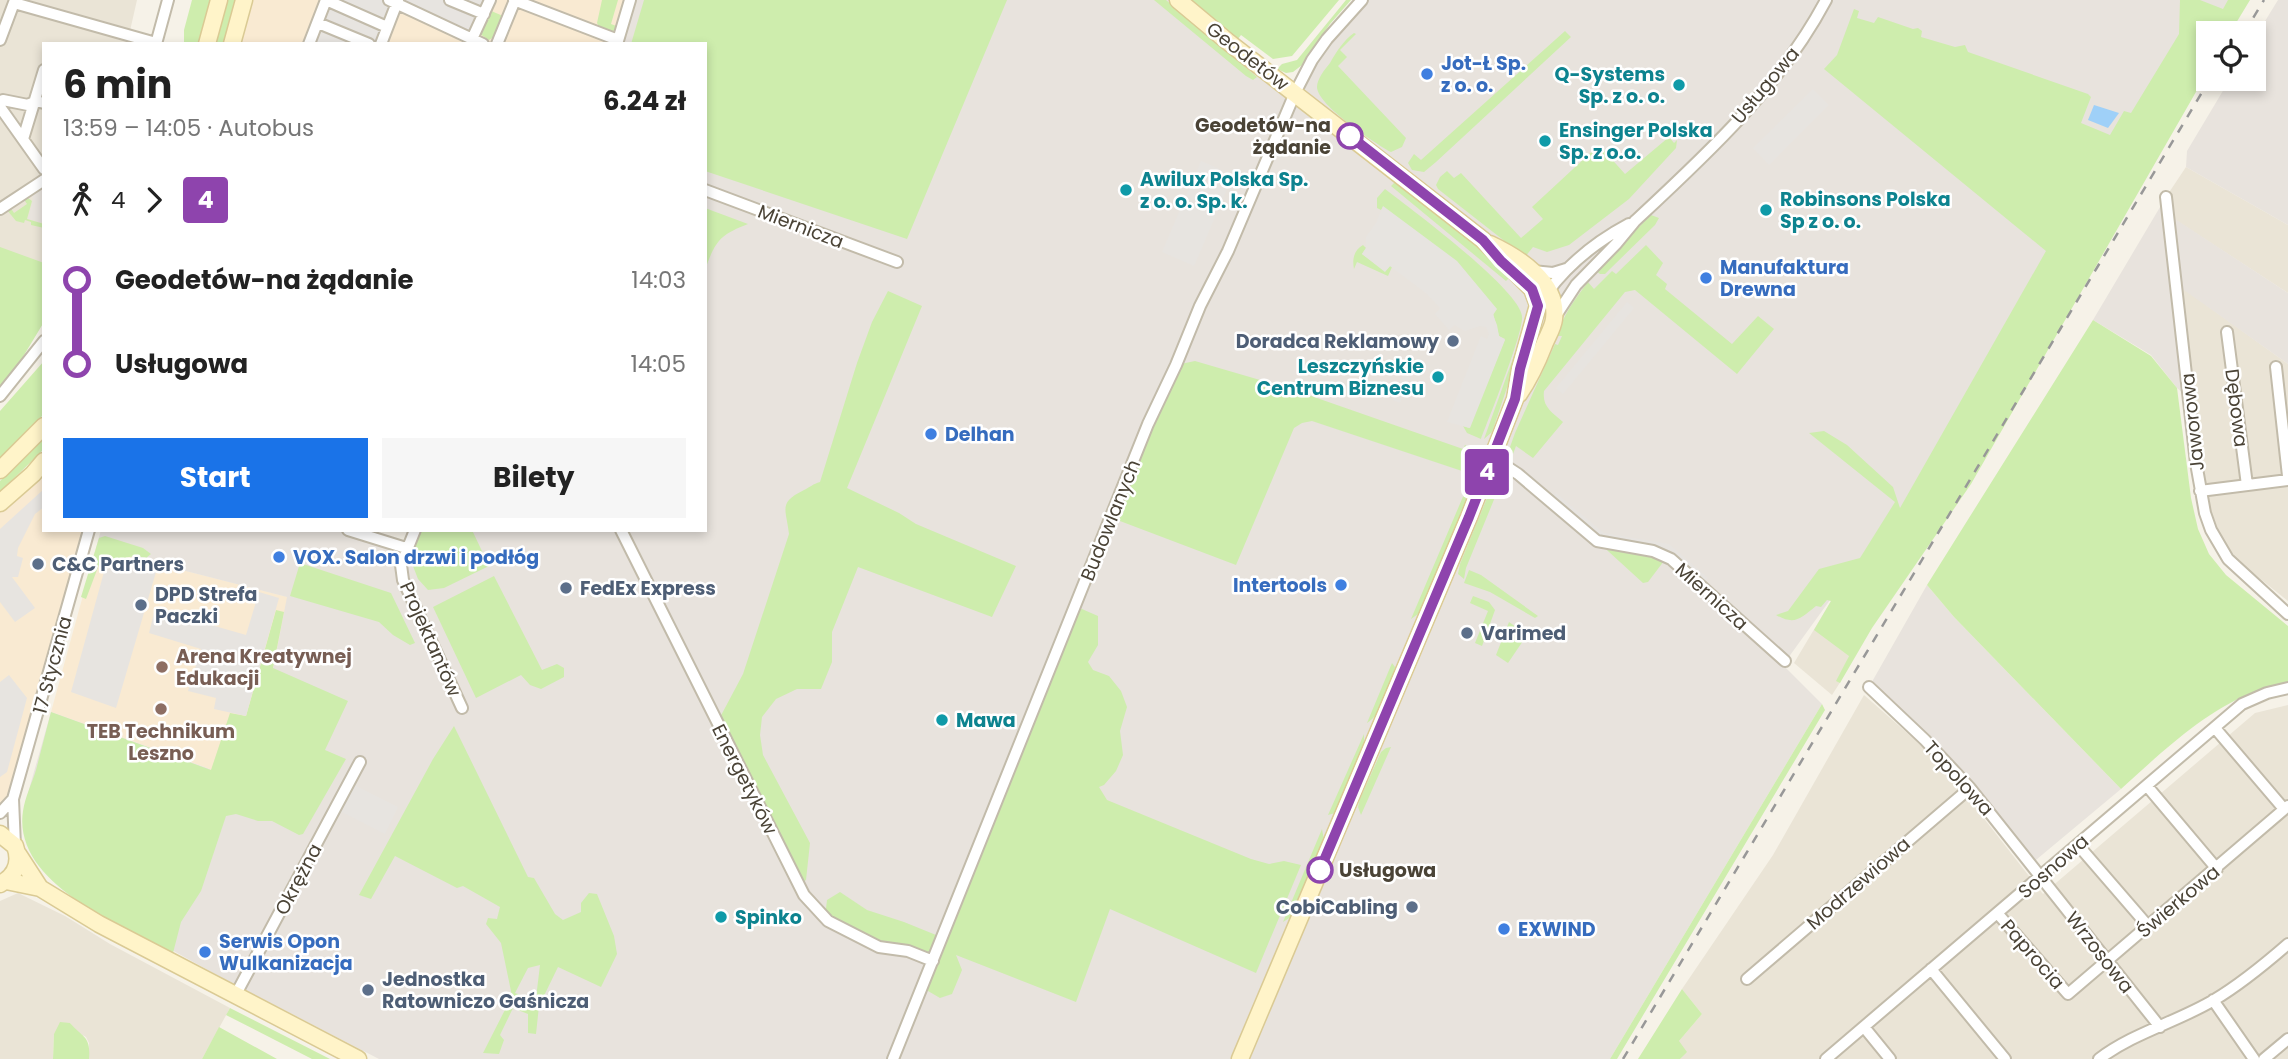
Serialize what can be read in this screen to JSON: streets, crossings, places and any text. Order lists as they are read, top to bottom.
{
  "streets": {
    "street": [
      "Geodetów",
      "Usługowa",
      "Miernicza",
      "Dębowa",
      "Jaworowa",
      "Budowlanych",
      "Projektantów",
      "17 Stycznia",
      "Topolowa",
      "Energetyków",
      "Sosnowa",
      "Okrężna",
      "Modrzewiowa",
      "Świerkowa",
      "Wrzosowa",
      "Paprocia"
    ]
  },
  "crossings": [
    ["Geodetów", "Usługowa"],
    ["Geodetów", "Budowlanych"],
    ["Usługowa", "Miernicza"],
    ["Budowlanych", "Energetyków"],
    ["Topolowa", "Sosnowa"],
    ["Topolowa", "Modrzewiowa"],
    ["Topolowa", "Wrzosowa"],
    ["Sosnowa", "Wrzosowa"],
    ["Sosnowa", "Paprocia"],
    ["Świerkowa", "Wrzosowa"],
    ["Świerkowa", "Paprocia"]
  ],
  "places": [
    "Jot-Ł Sp. z o. o.",
    "Q-Systems Sp. z o. o.",
    "Geodetów-na żądanie",
    "Ensinger Polska Sp. z o.o.",
    "Awilux Polska Sp. z o. o. Sp. k.",
    "Robinsons Polska Sp z o. o.",
    "Manufaktura Drewna",
    "Doradca Reklamowy",
    "Leszczyńskie Centrum Biznesu",
    "Delhan",
    "VOX. Salon drzwi i podłóg",
    "C&C Partners",
    "Intertools",
    "FedEx Express",
    "DPD Strefa Paczki",
    "Varimed",
    "Arena Kreatywnej Edukacji",
    "TEB Technikum Leszno",
    "Mawa",
    "Usługowa",
    "CobiCabling",
    "Spinko",
    "EXWIND",
    "Serwis Opon Wulkanizacja",
    "Jednostka Ratowniczo Gaśnicza"
  ],
  "lines": ["bus line 4"],
  "page": {
    "on_map": "4",
    "heading": ["6 min", "13:59 – 14:05 · Autobus", "6.24 zł"],
    "legs": ["4", "4"],
    "list": [
      {
        "name": "Geodetów-na żądanie",
        "value": "14:03"
      },
      {
        "name": "Usługowa",
        "value": "14:05"
      }
    ],
    "buttons": ["Start", "Bilety"]
  }
}
